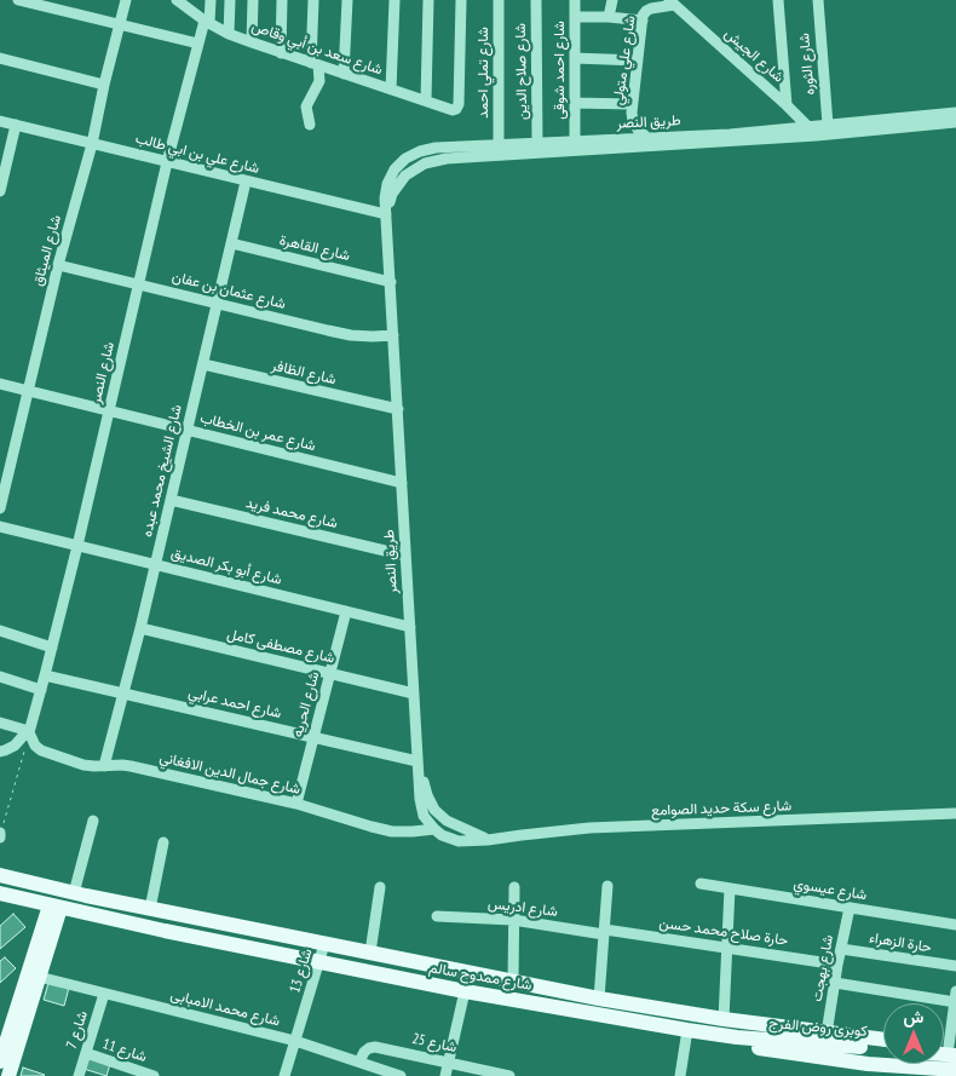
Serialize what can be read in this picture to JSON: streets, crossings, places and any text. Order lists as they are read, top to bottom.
{
  "streets": {
    "main road": ["شارع ممدوح سالم", "كوبرى روض الفرج"],
    "street": [
      "شارع سعد بن أبي وقاص",
      "شارع الجيش",
      "شارع علي متولي",
      "شارع الثوره",
      "شارع احمد شوقى",
      "شارع صلاح الدين",
      "شارع تملي احمد",
      "طريق النصر",
      "شارع علي بن ابي طالب",
      "شارع القاهرة",
      "شارع الميثاق",
      "شارع عثمان بن عفان",
      "شارع النصر",
      "شارع الظافر",
      "شارع عمر بن الخطاب",
      "شارع الشيخ محمد عبده",
      "شارع محمد فريد",
      "شارع أبو بكر الصديق",
      "شارع مصطفى كامل",
      "شارع احمد عرابي",
      "شارع الحريه",
      "شارع جمال الدين الافغاني",
      "شارع سكة حديد الصوامع",
      "شارع عيسوي",
      "شارع ادريس",
      "حارة صلاح محمد حسن",
      "حارة الزهراء",
      "شارع بهجت",
      "شارع 13",
      "شارع محمد الامبابى",
      "شارع 7",
      "شارع 25",
      "شارع 11"
    ]
  },
  "crossings": [
    ["شارع سعد بن أبي وقاص", "شارع النصر"],
    ["شارع الجيش", "شارع علي متولي"],
    ["شارع الجيش", "طريق النصر"],
    ["شارع علي متولي", "طريق النصر"],
    ["شارع الثوره", "طريق النصر"],
    ["شارع احمد شوقى", "طريق النصر"],
    ["شارع صلاح الدين", "طريق النصر"],
    ["شارع تملي احمد", "طريق النصر"],
    ["طريق النصر", "شارع علي بن ابي طالب"],
    ["طريق النصر", "شارع القاهرة"],
    ["طريق النصر", "شارع عثمان بن عفان"],
    ["طريق النصر", "شارع الظافر"],
    ["طريق النصر", "شارع عمر بن الخطاب"],
    ["طريق النصر", "شارع محمد فريد"],
    ["طريق النصر", "شارع أبو بكر الصديق"],
    ["طريق النصر", "شارع مصطفى كامل"],
    ["طريق النصر", "شارع احمد عرابي"],
    ["شارع علي بن ابي طالب", "شارع الميثاق"],
    ["شارع علي بن ابي طالب", "شارع النصر"],
    ["شارع علي بن ابي طالب", "شارع الشيخ محمد عبده"],
    ["شارع القاهرة", "شارع الشيخ محمد عبده"],
    ["شارع الميثاق", "شارع عثمان بن عفان"],
    ["شارع الميثاق", "شارع عمر بن الخطاب"],
    ["شارع عثمان بن عفان", "شارع النصر"],
    ["شارع عثمان بن عفان", "شارع الشيخ محمد عبده"],
    ["شارع النصر", "شارع عمر بن الخطاب"],
    ["شارع النصر", "شارع أبو بكر الصديق"],
    ["شارع النصر", "شارع احمد عرابي"],
    ["شارع النصر", "شارع جمال الدين الافغاني"],
    ["شارع الظافر", "شارع الشيخ محمد عبده"],
    ["شارع عمر بن الخطاب", "شارع الشيخ محمد عبده"],
    ["شارع الشيخ محمد عبده", "شارع محمد فريد"],
    ["شارع الشيخ محمد عبده", "شارع أبو بكر الصديق"],
    ["شارع الشيخ محمد عبده", "شارع مصطفى كامل"],
    ["شارع الشيخ محمد عبده", "شارع احمد عرابي"],
    ["شارع الشيخ محمد عبده", "شارع جمال الدين الافغاني"],
    ["شارع أبو بكر الصديق", "شارع الحريه"],
    ["شارع مصطفى كامل", "شارع الحريه"],
    ["شارع احمد عرابي", "شارع الحريه"],
    ["شارع الحريه", "شارع جمال الدين الافغاني"],
    ["شارع جمال الدين الافغاني", "شارع سكة حديد الصوامع"],
    ["شارع عيسوي", "شارع بهجت"],
    ["شارع ادريس", "حارة صلاح محمد حسن"],
    ["حارة صلاح محمد حسن", "شارع بهجت"],
    ["حارة الزهراء", "شارع بهجت"],
    ["شارع بهجت", "شارع ممدوح سالم"],
    ["شارع 13", "شارع ممدوح سالم"],
    ["شارع 13", "شارع محمد الامبابى"],
    ["شارع ممدوح سالم", "كوبرى روض الفرج"],
    ["شارع محمد الامبابى", "شارع 7"],
    ["شارع محمد الامبابى", "شارع 25"],
    ["شارع 7", "شارع 11"]
  ],
  "north": "top"
}
